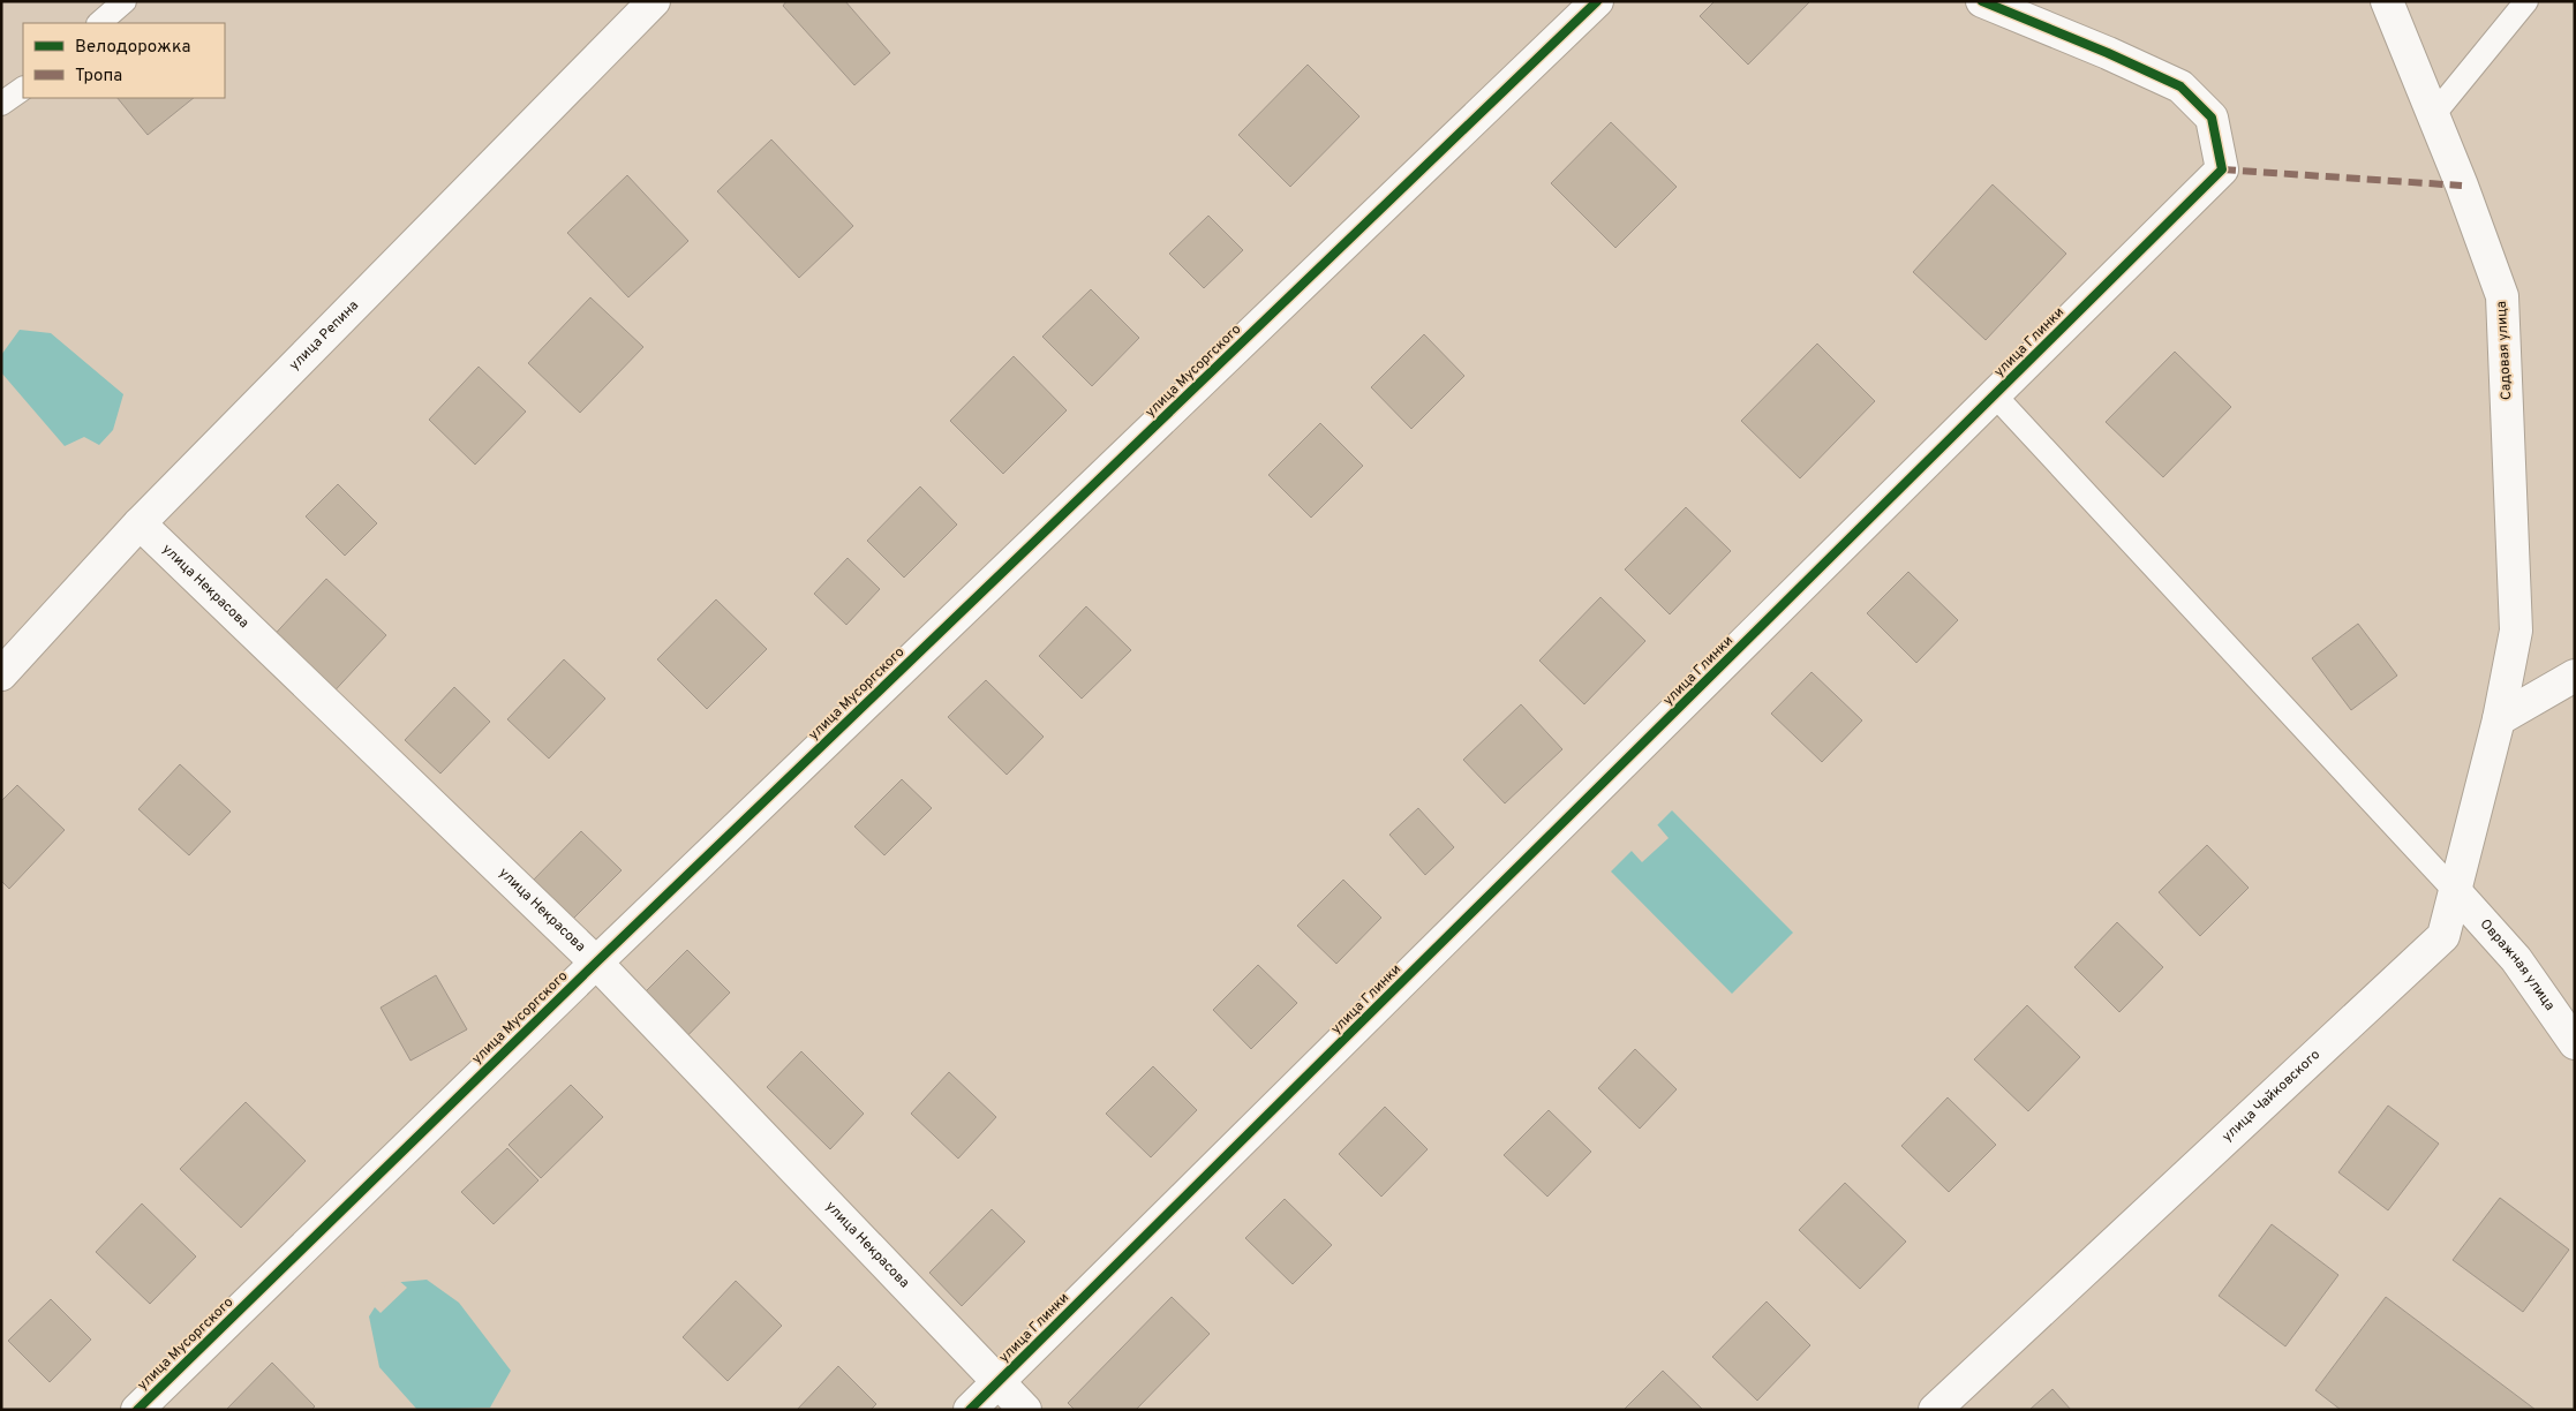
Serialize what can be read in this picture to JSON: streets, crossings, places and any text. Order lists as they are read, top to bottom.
{
  "streets": {
    "street": [
      "улица Репина",
      "улица Глинки",
      "Садовая улица",
      "улица Мусоргского",
      "улица Некрасова",
      "Овражная улица",
      "улица Чайковского"
    ]
  },
  "crossings": [
    ["улица Репина", "улица Некрасова"],
    ["улица Глинки", "улица Некрасова"],
    ["Садовая улица", "улица Чайковского"],
    ["улица Мусоргского", "улица Некрасова"],
    ["Овражная улица", "улица Чайковского"]
  ],
  "legend": ["Велодорожка", "Тропа"]
}
